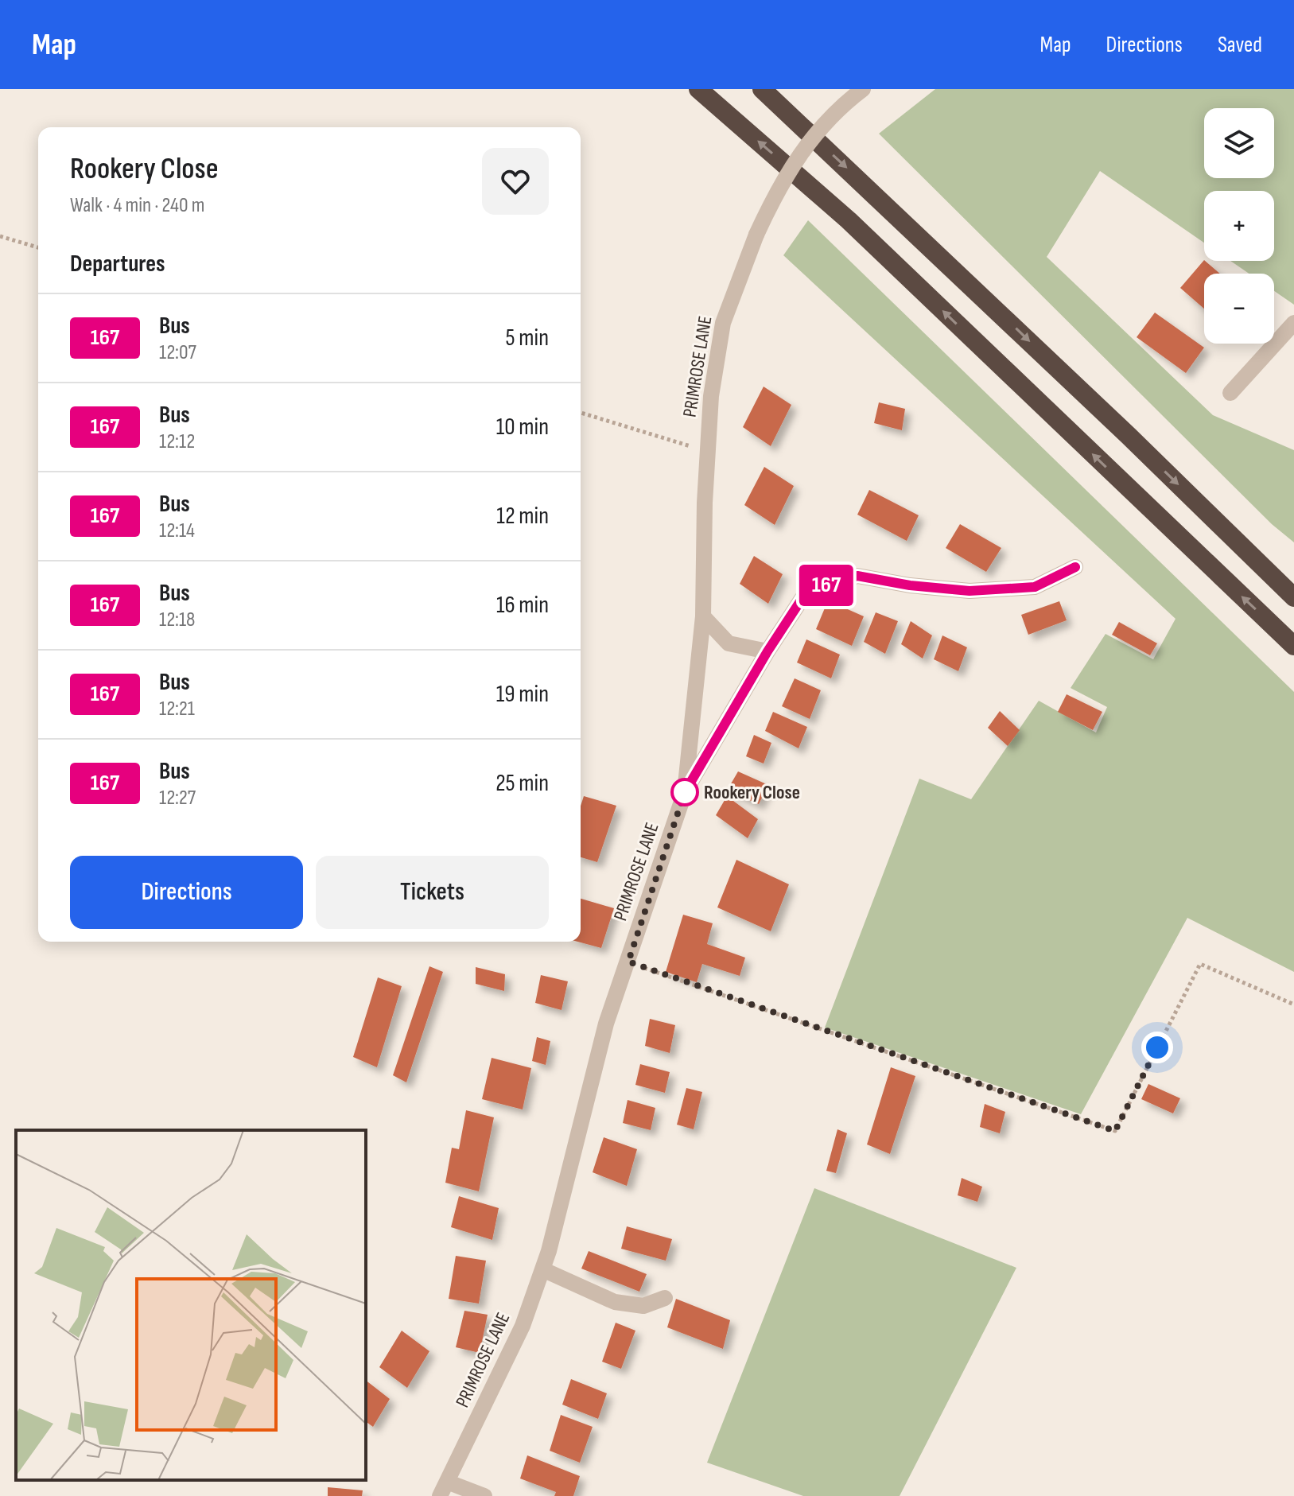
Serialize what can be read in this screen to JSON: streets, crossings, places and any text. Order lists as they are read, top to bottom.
{
  "streets": {
    "street": ["PRIMROSE LANE"]
  },
  "places": ["Rookery Close"],
  "lines": ["bus line 167"],
  "page": {
    "header": "Map",
    "nav": ["Map", "Directions", "Saved"],
    "on_map": "167",
    "map_buttons": ["+", "−"],
    "heading": [
      ["Rookery Close", "Walk · 4 min · 240 m"],
      "Departures"
    ],
    "list": [
      {
        "mark": "167",
        "name": "Bus",
        "note": "12:07",
        "value": "5 min"
      },
      {
        "mark": "167",
        "name": "Bus",
        "note": "12:12",
        "value": "10 min"
      },
      {
        "mark": "167",
        "name": "Bus",
        "note": "12:14",
        "value": "12 min"
      },
      {
        "mark": "167",
        "name": "Bus",
        "note": "12:18",
        "value": "16 min"
      },
      {
        "mark": "167",
        "name": "Bus",
        "note": "12:21",
        "value": "19 min"
      },
      {
        "mark": "167",
        "name": "Bus",
        "note": "12:27",
        "value": "25 min"
      }
    ],
    "buttons": ["Directions", "Tickets"]
  }
}
